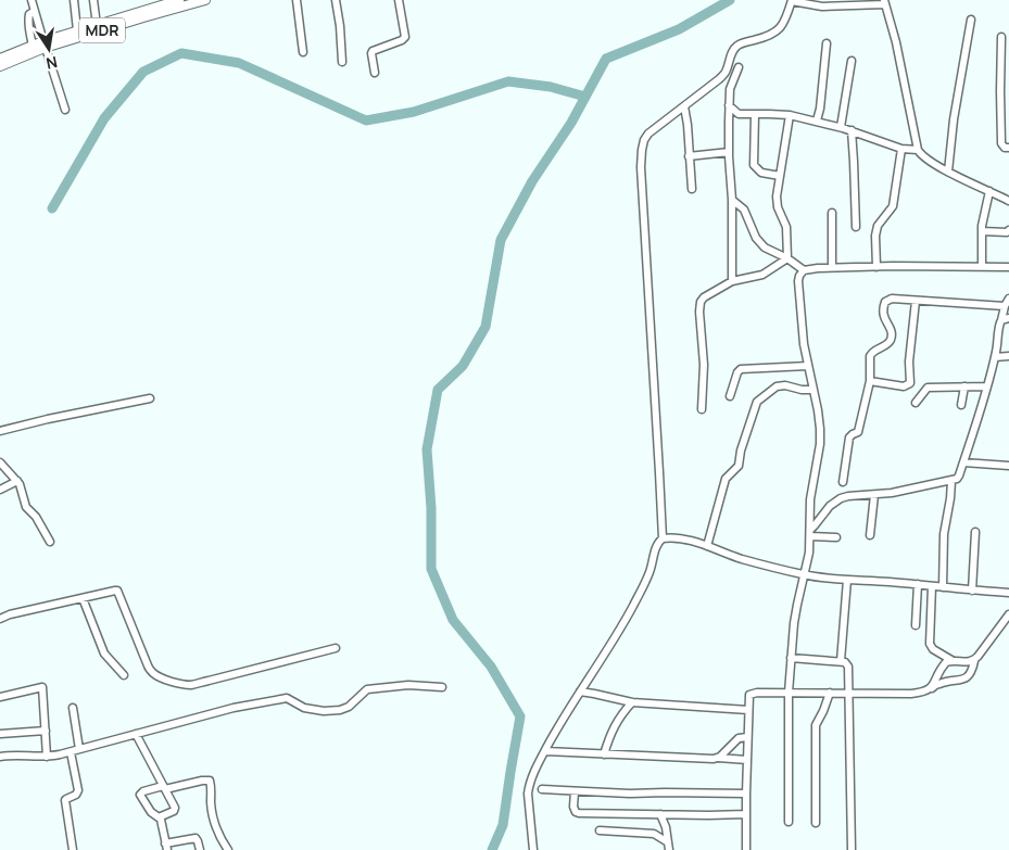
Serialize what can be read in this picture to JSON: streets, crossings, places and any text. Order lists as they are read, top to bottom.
{
  "streets": {
    "main road": ["MDR"]
  },
  "north": "bottom"
}
